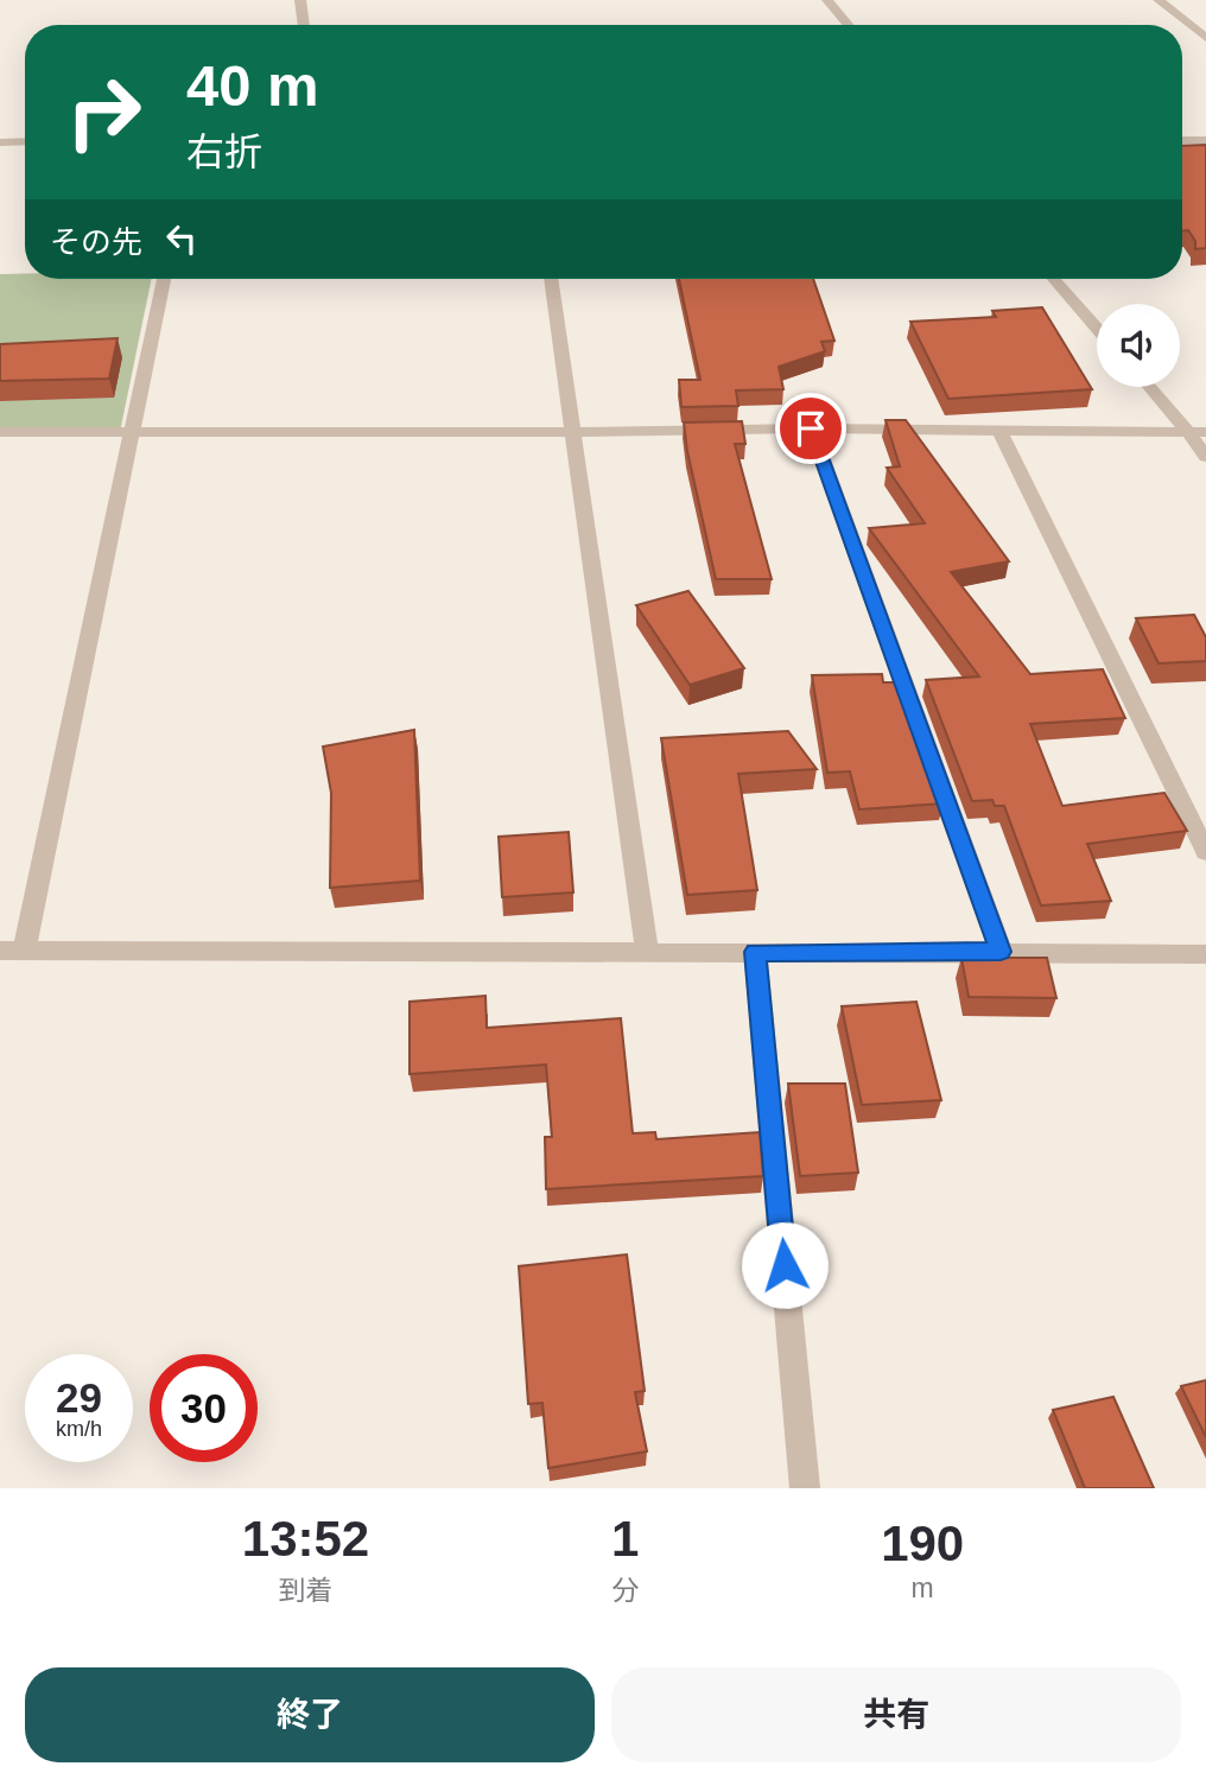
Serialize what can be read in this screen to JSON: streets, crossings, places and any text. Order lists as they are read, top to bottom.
{
  "page": {
    "turn": ["40 m", "右折"],
    "then": "その先",
    "speed": "29 km/h",
    "limit": "30",
    "eta": [
      "13:52",
      "到着",
      "1",
      "分",
      "190",
      "m"
    ],
    "buttons": ["終了", "共有"]
  }
}
